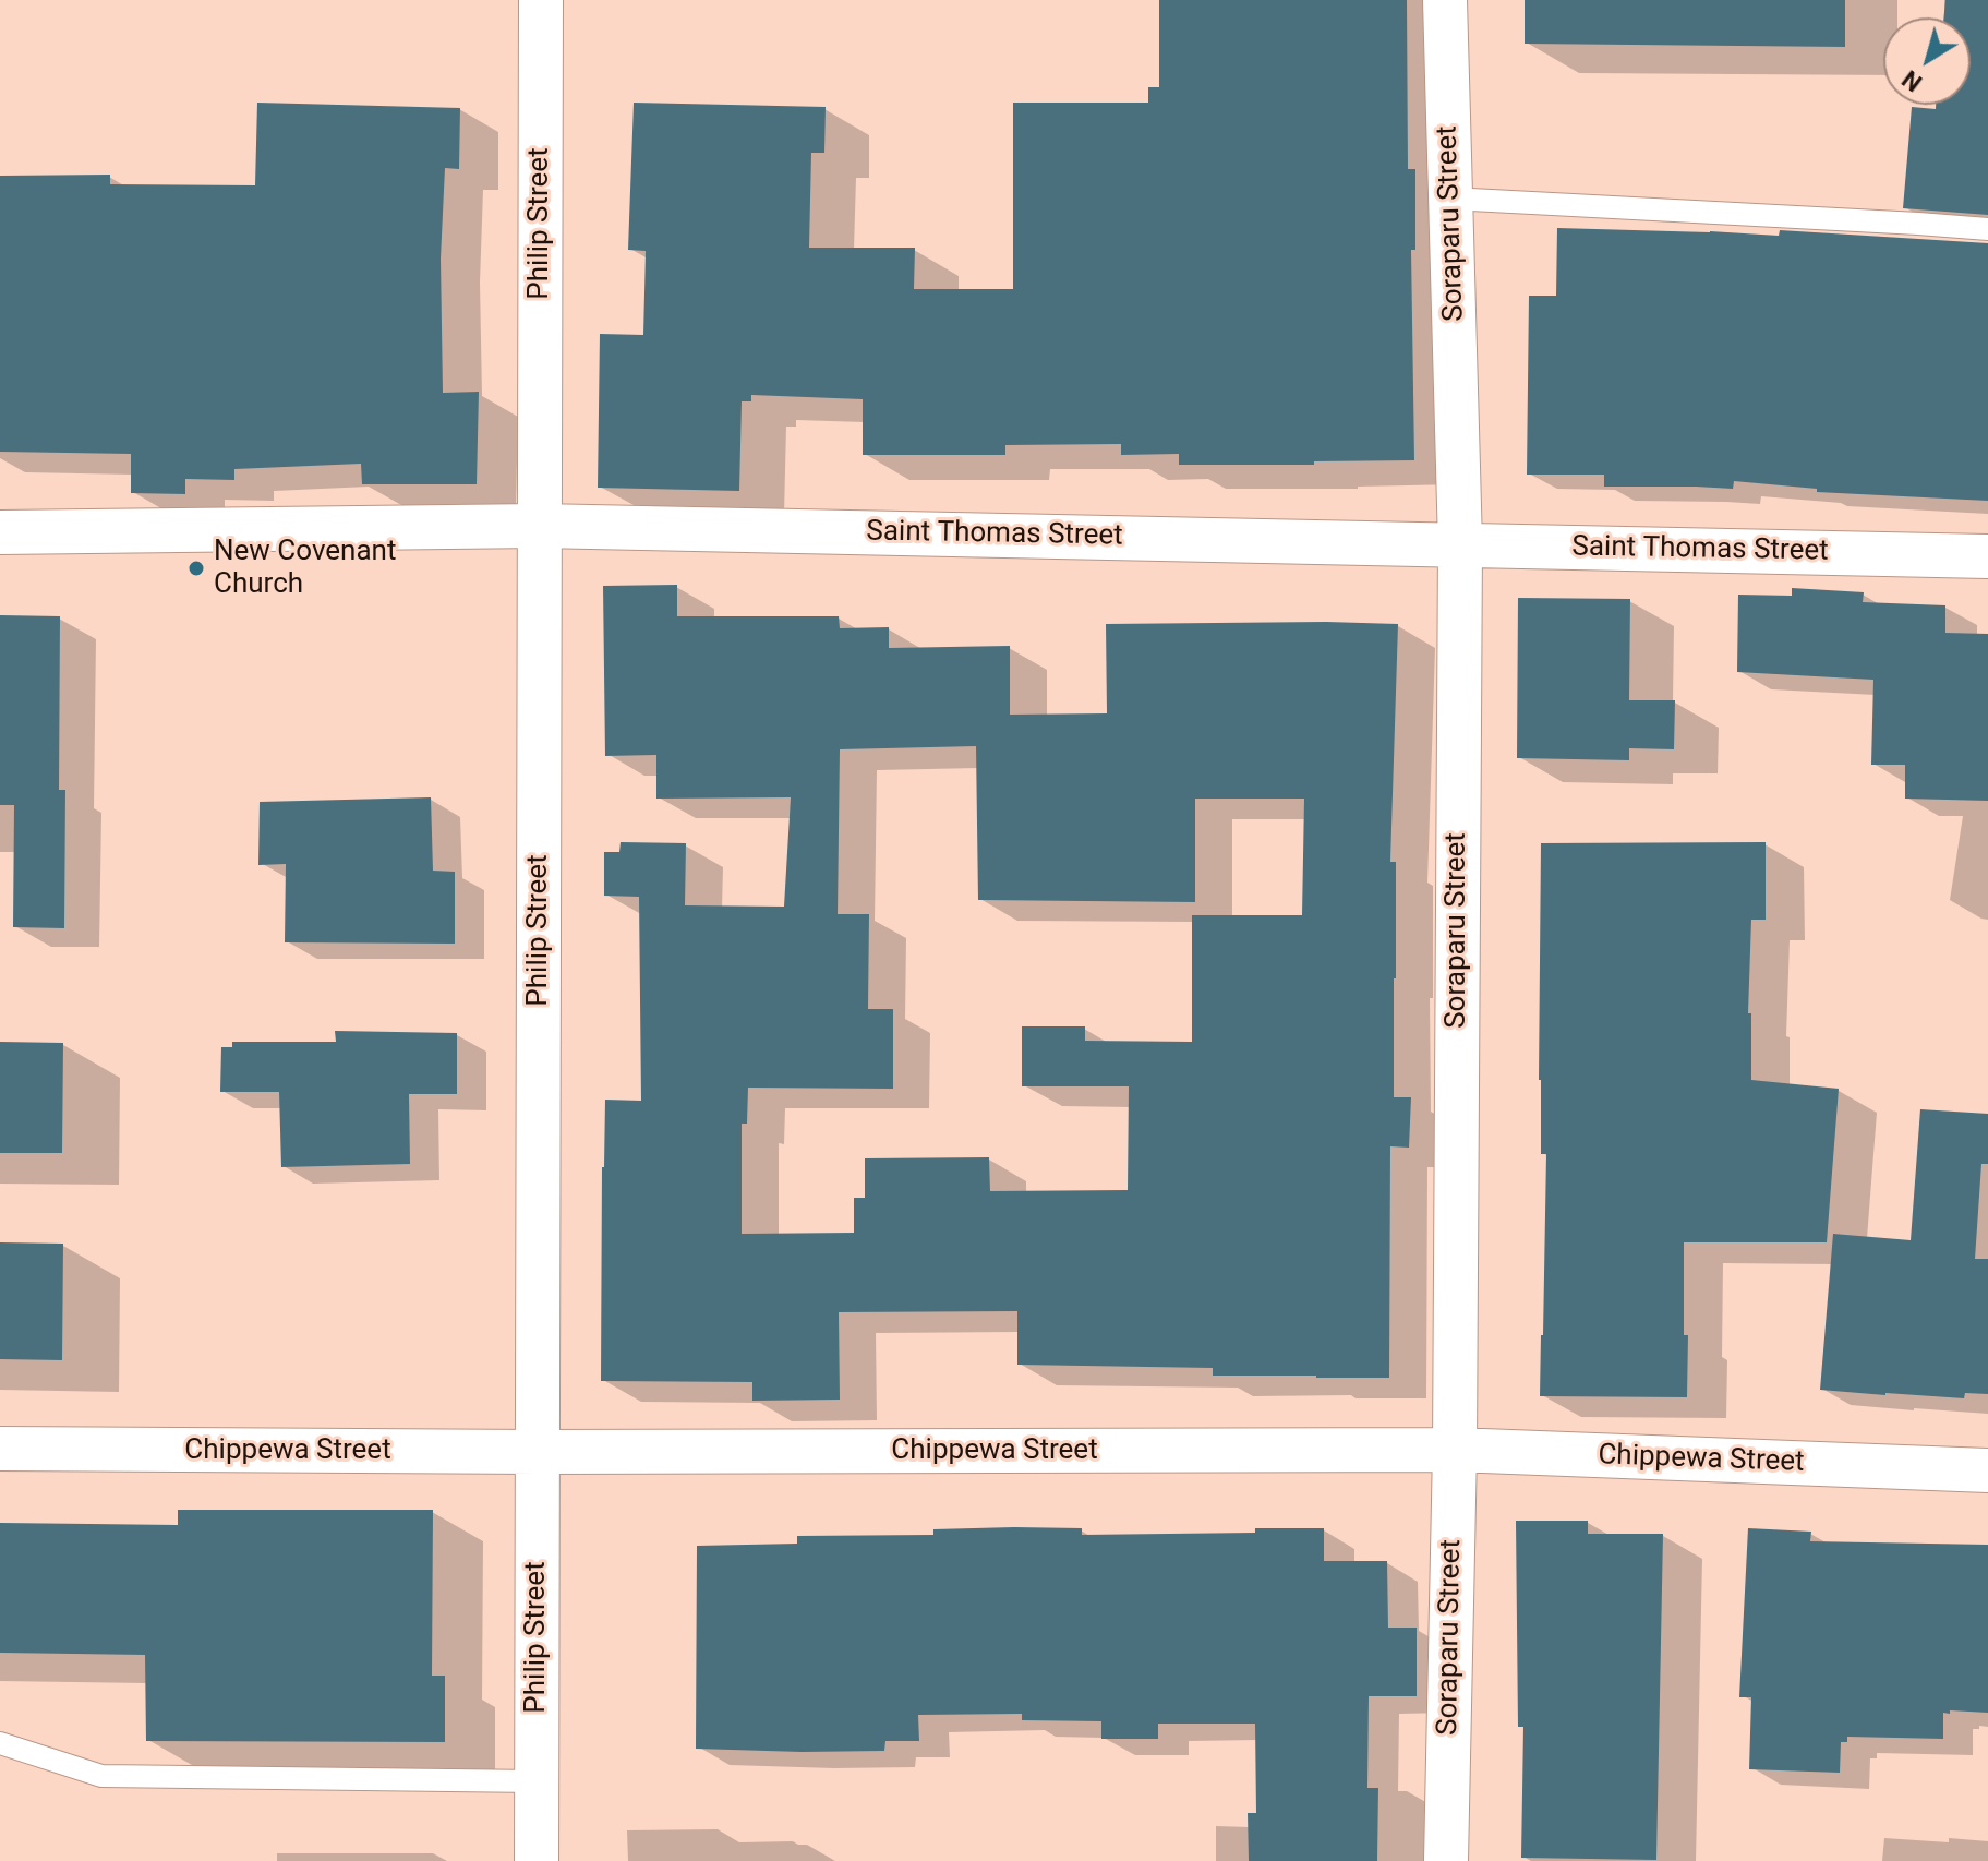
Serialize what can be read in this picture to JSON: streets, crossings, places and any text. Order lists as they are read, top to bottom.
{
  "streets": {
    "street": [
      "Philip Street",
      "Soraparu Street",
      "Saint Thomas Street",
      "Chippewa Street"
    ]
  },
  "crossings": [
    ["Philip Street", "Saint Thomas Street"],
    ["Philip Street", "Chippewa Street"],
    ["Soraparu Street", "Saint Thomas Street"],
    ["Soraparu Street", "Chippewa Street"]
  ],
  "places": ["New Covenant Church"],
  "north": "bottom left"
}
